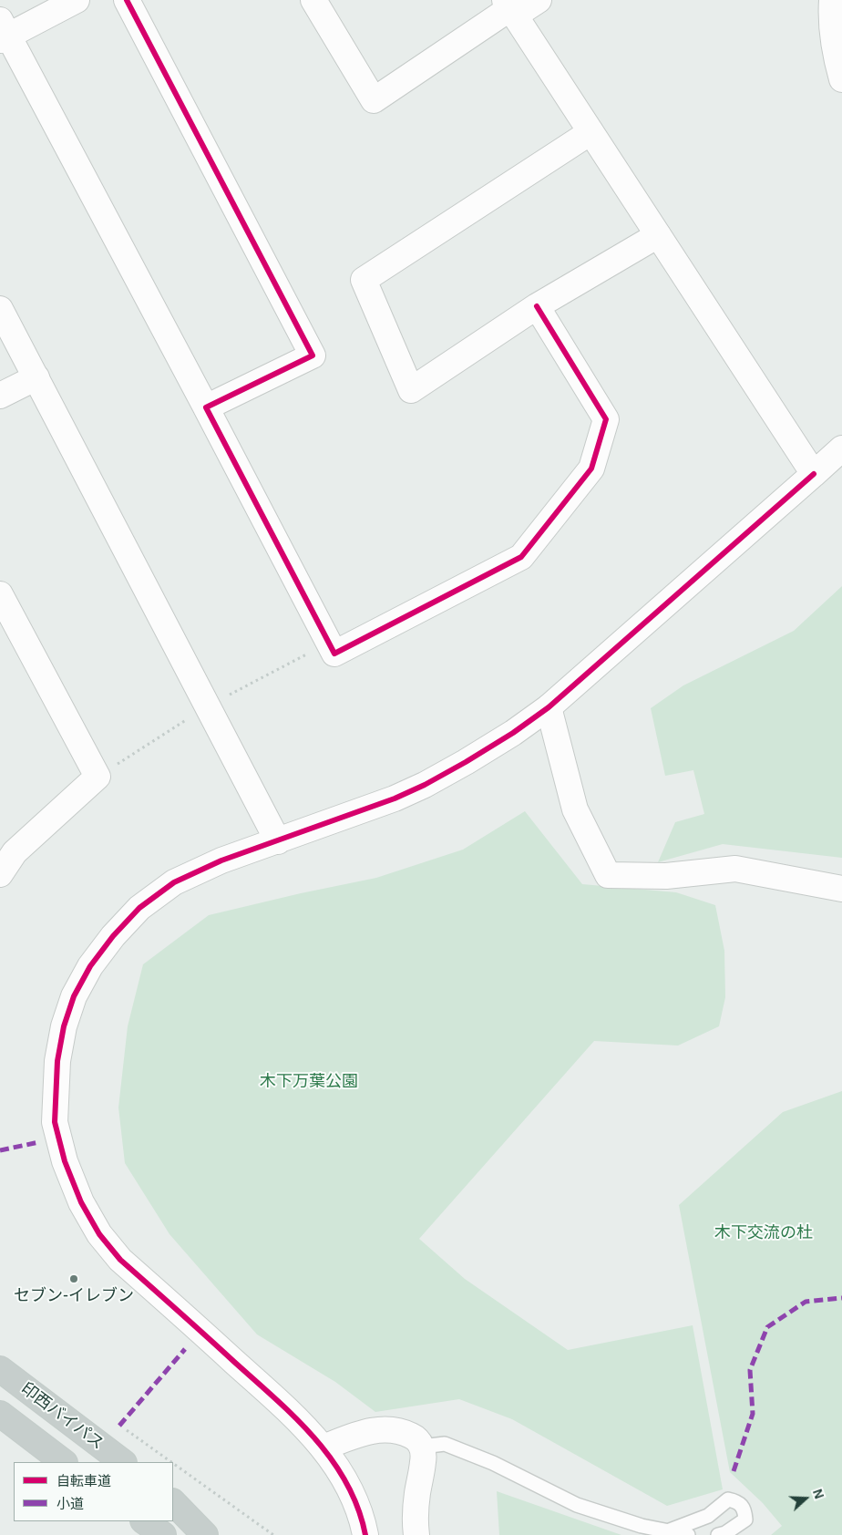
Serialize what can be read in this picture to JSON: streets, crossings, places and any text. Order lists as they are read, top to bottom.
{
  "streets": {
    "highway": ["印西バイパス"]
  },
  "parks": ["木下万葉公園", "木下交流の杜"],
  "places": ["セブン-イレブン"],
  "legend": ["自転車道", "小道"],
  "north": "right"
}
